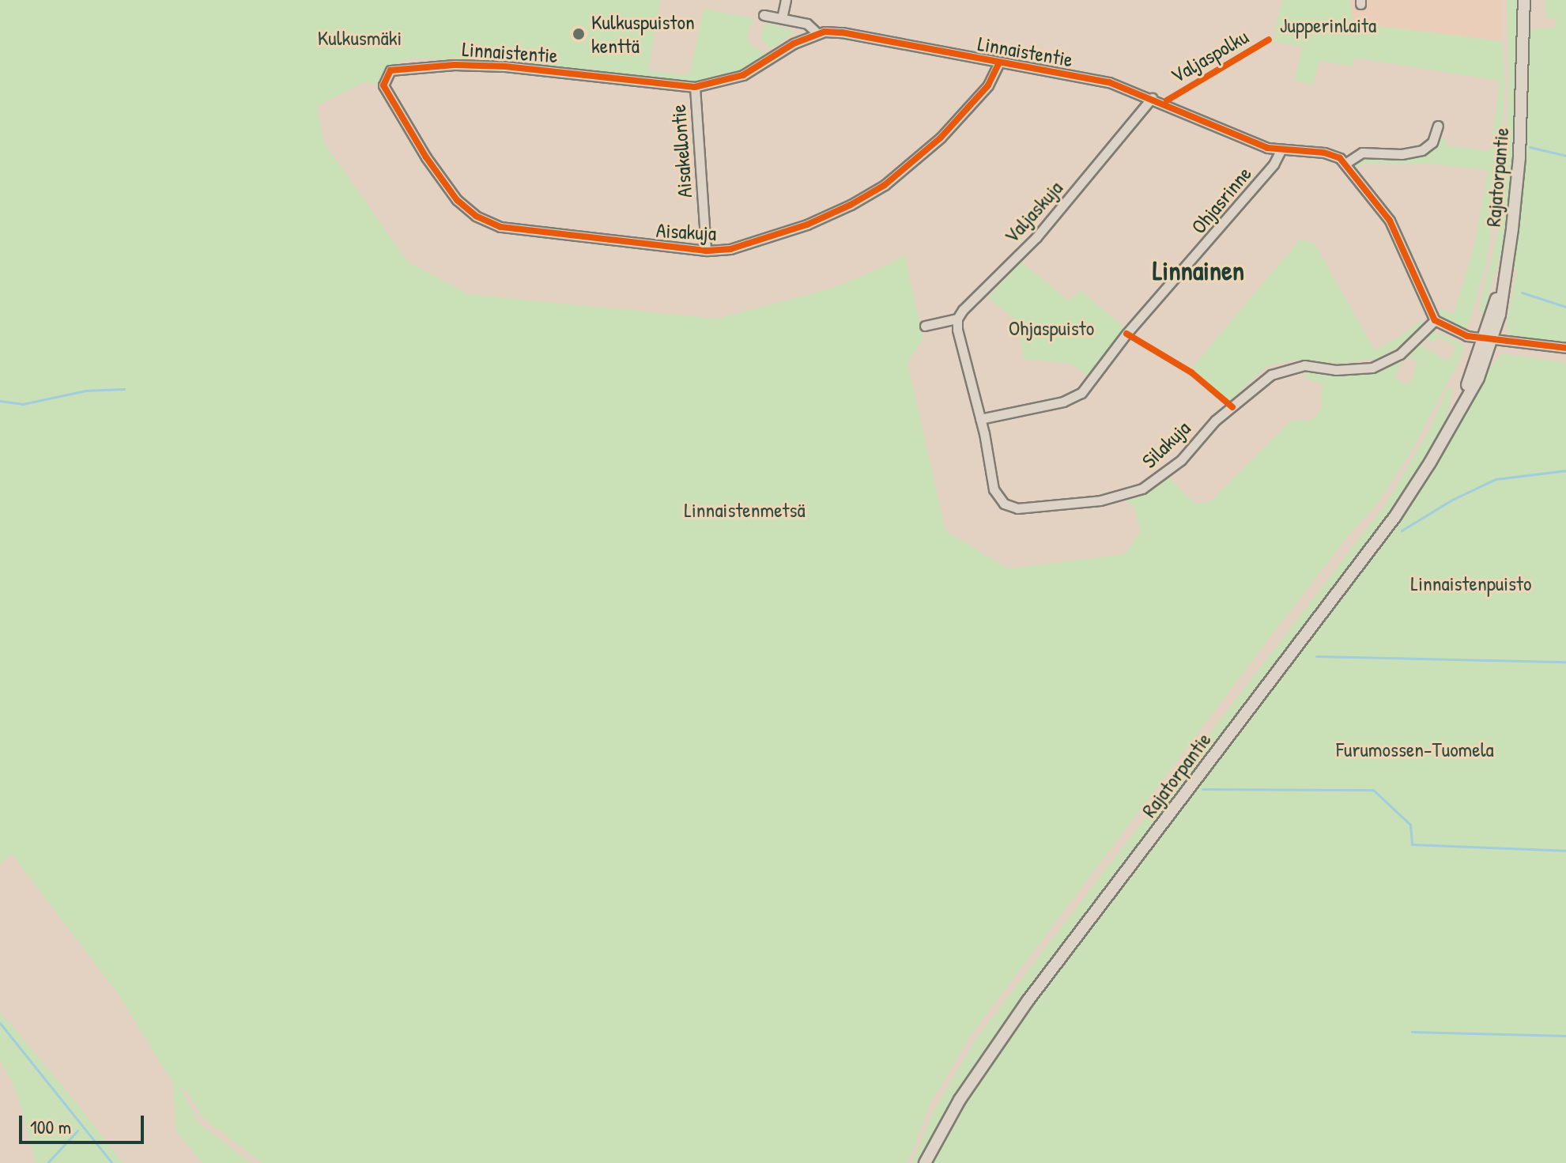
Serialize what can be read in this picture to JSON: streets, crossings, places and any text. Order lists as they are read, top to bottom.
{
  "streets": {
    "main road": ["Rajatorpantie"],
    "street": [
      "Linnaistentie",
      "Aisakellontie",
      "Ohjasrinne",
      "Valjaskuja",
      "Aisakuja",
      "Silakuja"
    ],
    "cycle path": ["Valjaspolku"]
  },
  "crossings": [
    ["Linnaistentie", "Aisakellontie"],
    ["Linnaistentie", "Ohjasrinne"],
    ["Linnaistentie", "Valjaskuja"],
    ["Linnaistentie", "Aisakuja"],
    ["Aisakellontie", "Aisakuja"],
    ["Ohjasrinne", "Silakuja"],
    ["Valjaskuja", "Silakuja"]
  ],
  "districts": ["Linnainen"],
  "parks": [
    "Jupperinlaita",
    "Kulkusmäki",
    "Ohjaspuisto",
    "Linnaistenmetsä",
    "Linnaistenpuisto",
    "Furumossen-Tuomela"
  ],
  "places": ["Kulkuspuiston kenttä"],
  "scale_bar": "100 m"
}
